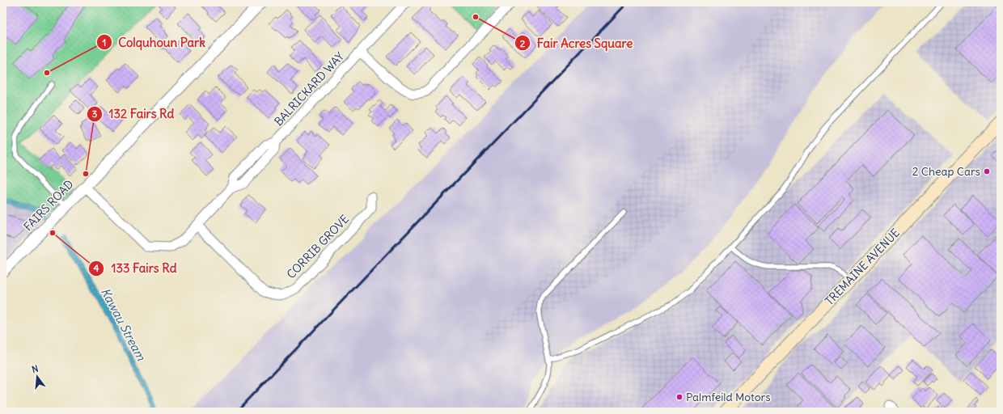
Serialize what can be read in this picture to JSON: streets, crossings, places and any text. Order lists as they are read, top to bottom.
{
  "streets": {
    "main road": ["TREMAINE AVENUE"],
    "street": ["BALRICKARD WAY", "FAIRS ROAD", "CORRIB GROVE"]
  },
  "crossings": [
    ["BALRICKARD WAY", "FAIRS ROAD"],
    ["BALRICKARD WAY", "CORRIB GROVE"]
  ],
  "water": ["Kawau Stream"],
  "places": [
    "Fair Acres Square",
    "Colquhoun Park",
    "2 Cheap Cars",
    "132 Fairs Rd",
    "133 Fairs Rd",
    "Palmfeild Motors"
  ],
  "north": "top"
}
